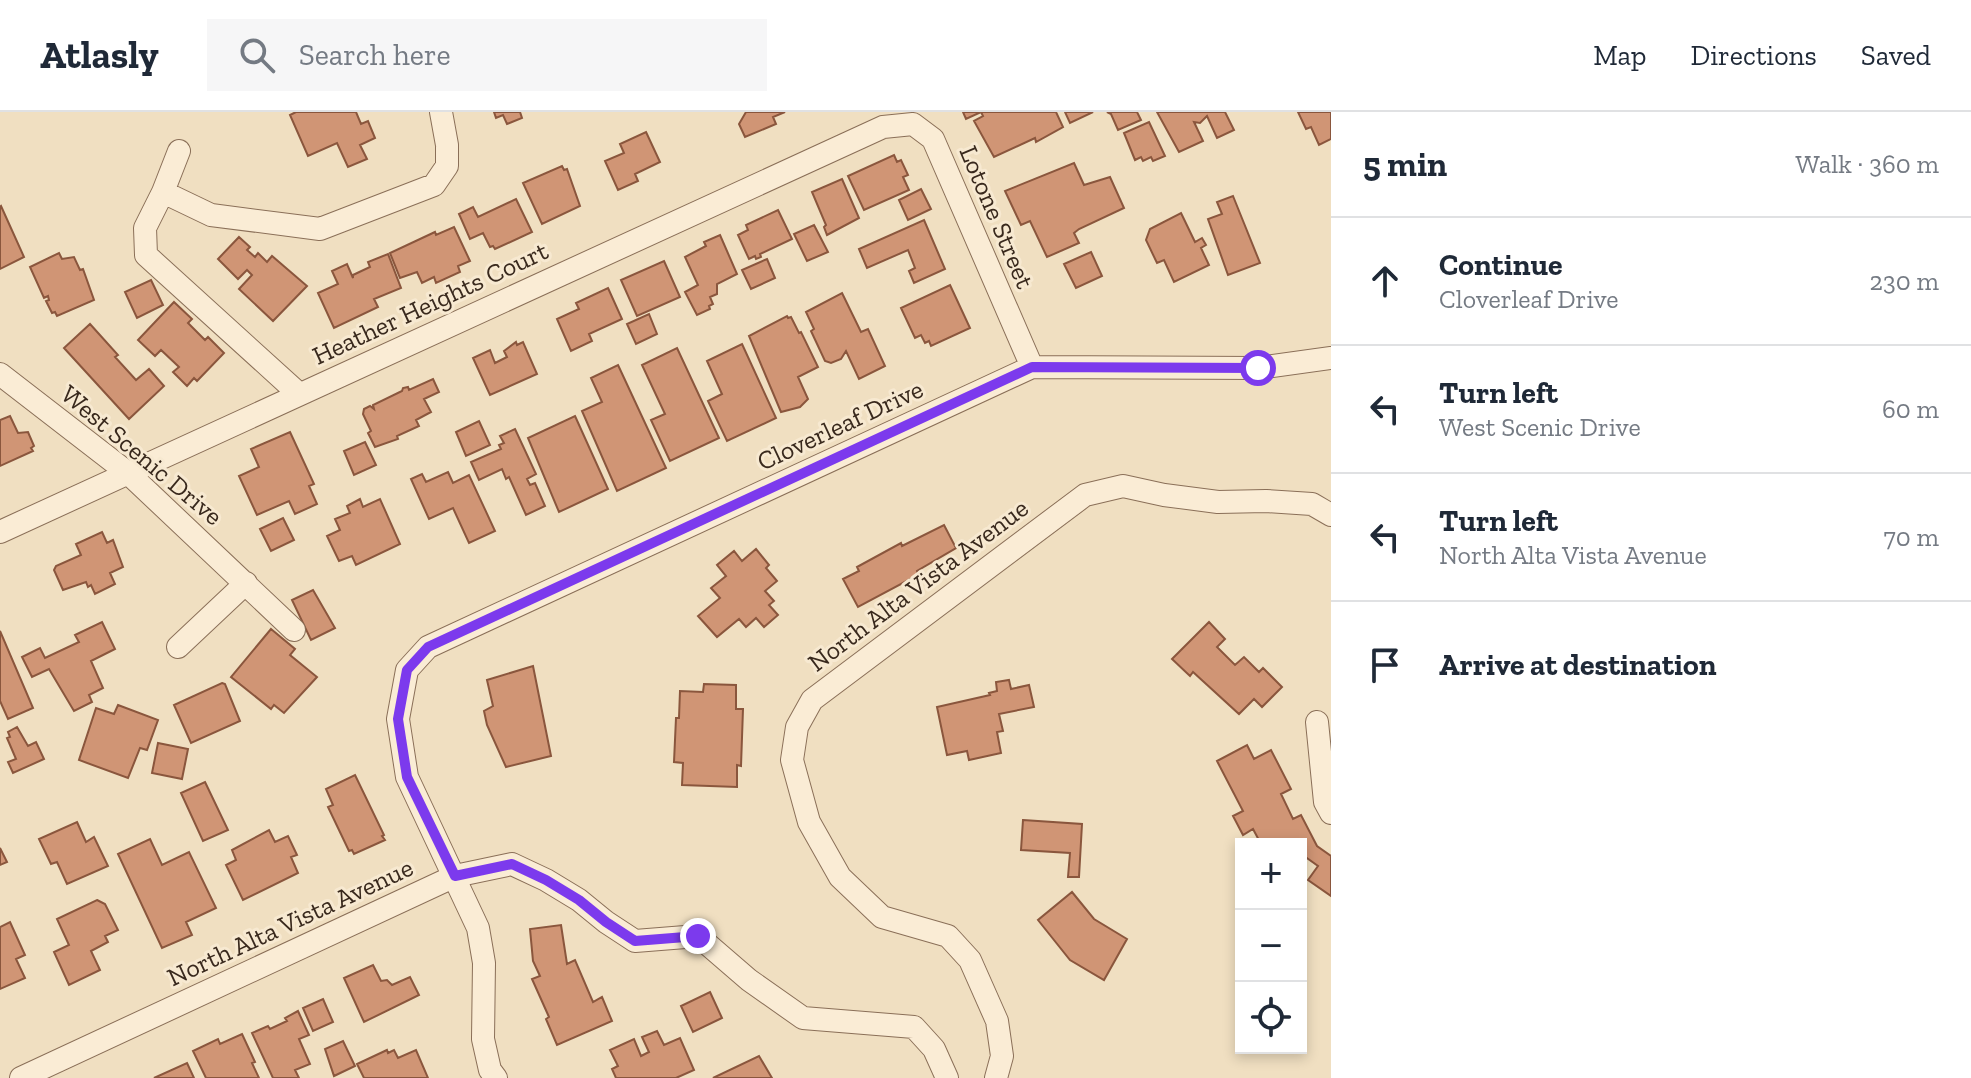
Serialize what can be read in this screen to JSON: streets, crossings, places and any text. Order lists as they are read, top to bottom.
{
  "streets": {
    "street": [
      "Lotone Street",
      "Heather Heights Court",
      "Cloverleaf Drive",
      "West Scenic Drive",
      "North Alta Vista Avenue"
    ]
  },
  "crossings": [
    ["Lotone Street", "Heather Heights Court"],
    ["Lotone Street", "Cloverleaf Drive"],
    ["Heather Heights Court", "West Scenic Drive"],
    ["Cloverleaf Drive", "North Alta Vista Avenue"]
  ],
  "page": {
    "header": "Atlasly",
    "search": "Search here",
    "nav": ["Map", "Directions", "Saved"],
    "heading": ["5 min", "Walk · 360 m"],
    "list": [
      ["Continue", "Cloverleaf Drive", "230 m"],
      ["Turn left", "West Scenic Drive", "60 m"],
      ["Turn left", "North Alta Vista Avenue", "70 m"],
      "Arrive at destination"
    ],
    "map_buttons": ["+", "−"]
  }
}
